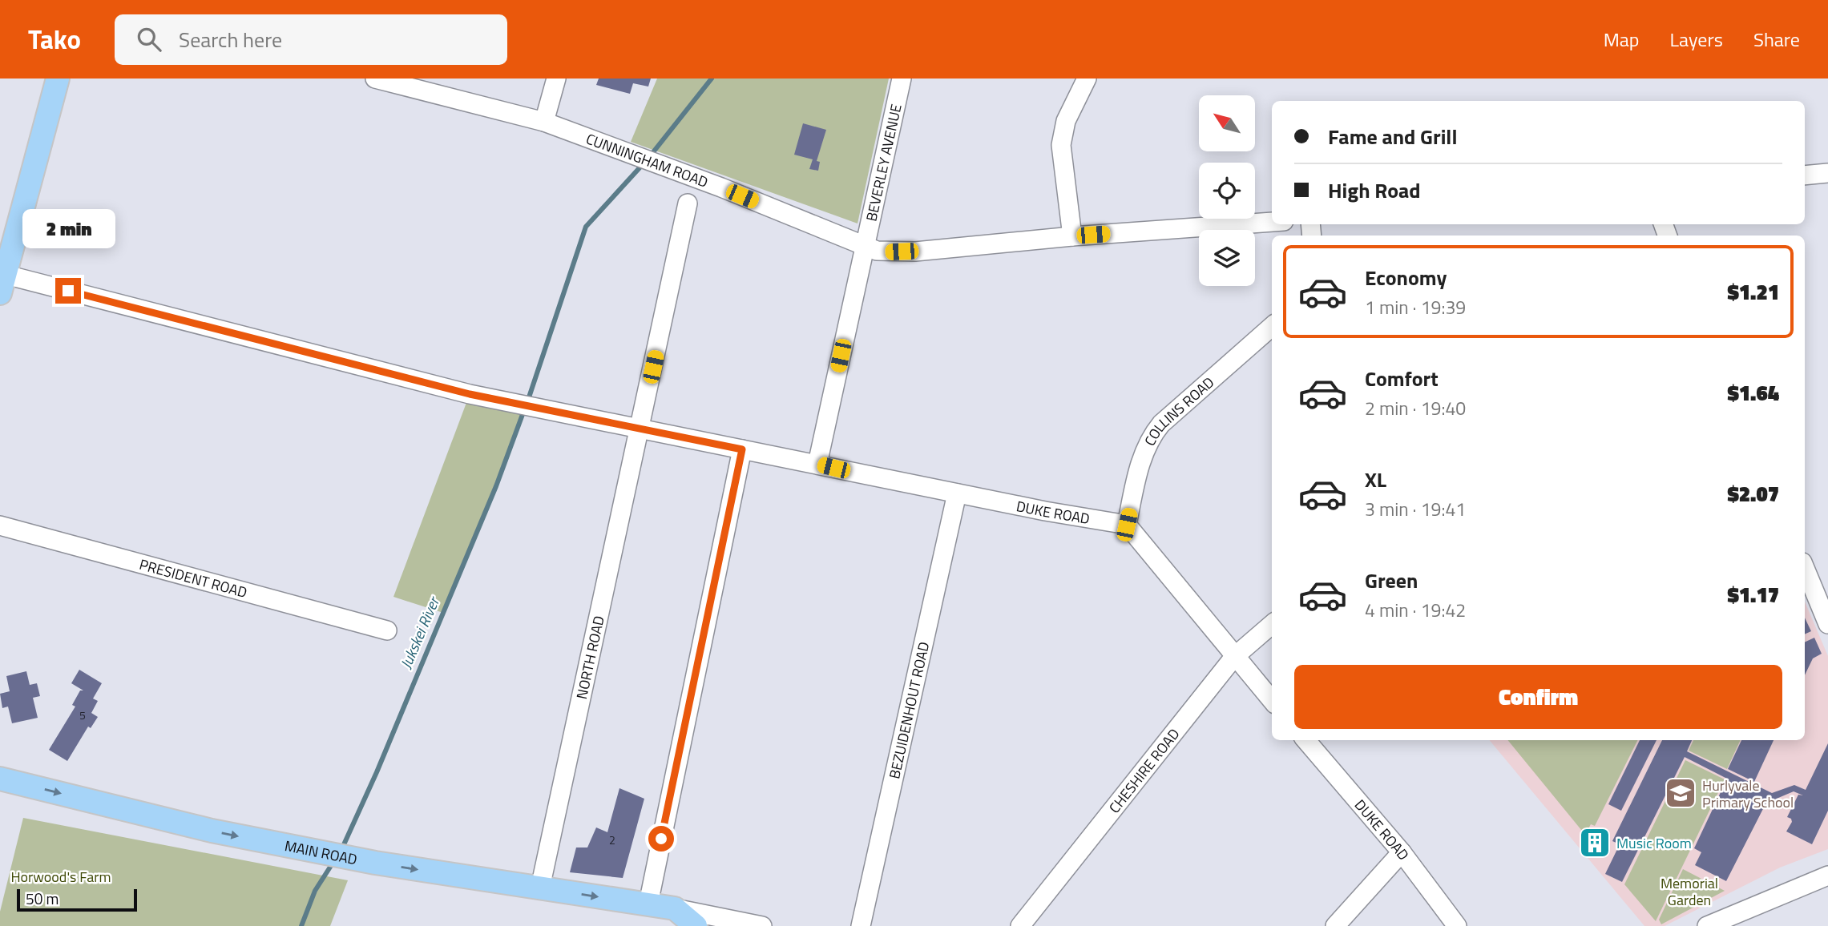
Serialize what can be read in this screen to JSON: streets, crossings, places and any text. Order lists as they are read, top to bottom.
{
  "streets": {
    "main road": ["MAIN ROAD"],
    "street": [
      "CUNNINGHAM ROAD",
      "BEVERLEY AVENUE",
      "COLLINS ROAD",
      "DUKE ROAD",
      "PRESIDENT ROAD",
      "NORTH ROAD",
      "BEZUIDENHOUT ROAD",
      "CHESHIRE ROAD"
    ]
  },
  "crossings": [
    ["CUNNINGHAM ROAD", "BEVERLEY AVENUE"],
    ["BEVERLEY AVENUE", "DUKE ROAD"],
    ["COLLINS ROAD", "DUKE ROAD"],
    ["DUKE ROAD", "NORTH ROAD"],
    ["DUKE ROAD", "BEZUIDENHOUT ROAD"],
    ["NORTH ROAD", "MAIN ROAD"]
  ],
  "one_way": ["MAIN ROAD"],
  "water": ["Jukskei River"],
  "parks": ["Horwood's Farm", "Memorial Garden"],
  "places": {
    "school or university": ["Hurlyvale Primary School"],
    "building": ["Music Room"]
  },
  "house_numbers": ["5", "2"],
  "scale_bar": "50 m",
  "north": "top left",
  "page": {
    "header": "Tako",
    "search": "Search here",
    "nav": ["Map", "Layers", "Share"],
    "banner": ["Fame and Grill", "High Road"],
    "bubble": "2 min",
    "list": [
      {
        "name": "Economy",
        "note": "1 min · 19:39",
        "value": "$1.21"
      },
      {
        "name": "Comfort",
        "note": "2 min · 19:40",
        "value": "$1.64"
      },
      {
        "name": "XL",
        "note": "3 min · 19:41",
        "value": "$2.07"
      },
      {
        "name": "Green",
        "note": "4 min · 19:42",
        "value": "$1.17"
      }
    ],
    "buttons": "Confirm",
    "scale": "50 m"
  }
}
